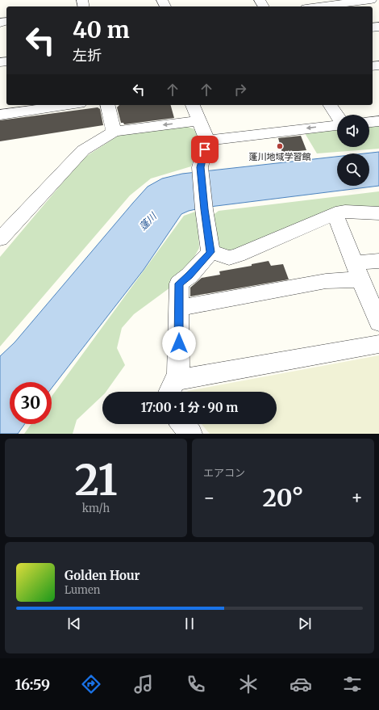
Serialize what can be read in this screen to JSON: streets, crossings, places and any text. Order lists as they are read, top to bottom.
{
  "water": ["蓬川"],
  "places": ["蓬川地域学習館"],
  "page": {
    "turn": ["40 m", "左折"],
    "limit": "30",
    "trip": "17:00 · 1 分 · 90 m",
    "tile": [
      ["21", "km/h"],
      "エアコン"
    ],
    "heat": ["−", "20°", "+"],
    "song": ["Golden Hour", "Lumen"],
    "tabs": "16:59"
  }
}
